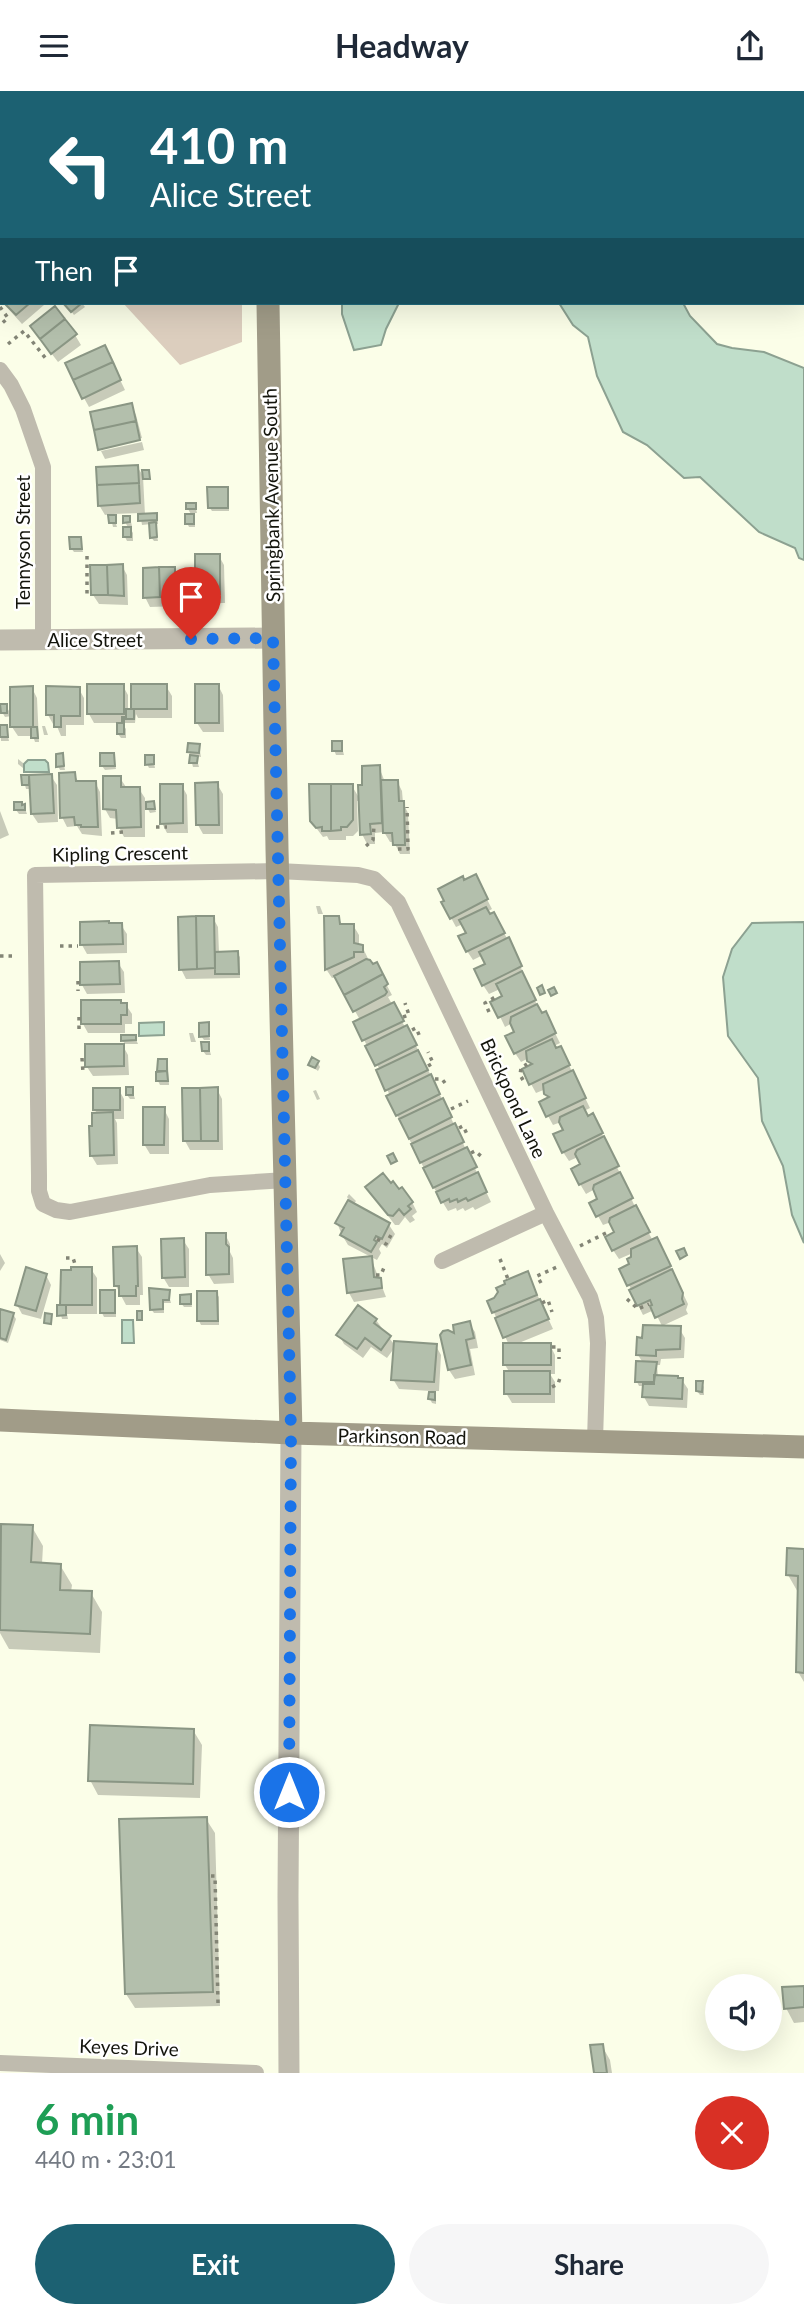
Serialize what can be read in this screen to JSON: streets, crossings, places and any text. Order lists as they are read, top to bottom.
{
  "streets": {
    "main road": ["Springbank Avenue South", "Parkinson Road"],
    "street": [
      "Tennyson Street",
      "Alice Street",
      "Kipling Crescent",
      "Brickpond Lane",
      "Keyes Drive"
    ]
  },
  "crossings": [
    ["Springbank Avenue South", "Alice Street"],
    ["Springbank Avenue South", "Kipling Crescent"],
    ["Springbank Avenue South", "Brickpond Lane"],
    ["Springbank Avenue South", "Parkinson Road"],
    ["Tennyson Street", "Alice Street"],
    ["Kipling Crescent", "Brickpond Lane"],
    ["Brickpond Lane", "Parkinson Road"]
  ],
  "page": {
    "header": "Headway",
    "turn": ["410 m", "Alice Street"],
    "then": "Then",
    "heading": ["6 min", "440 m · 23:01"],
    "buttons": ["Exit", "Share"]
  }
}
